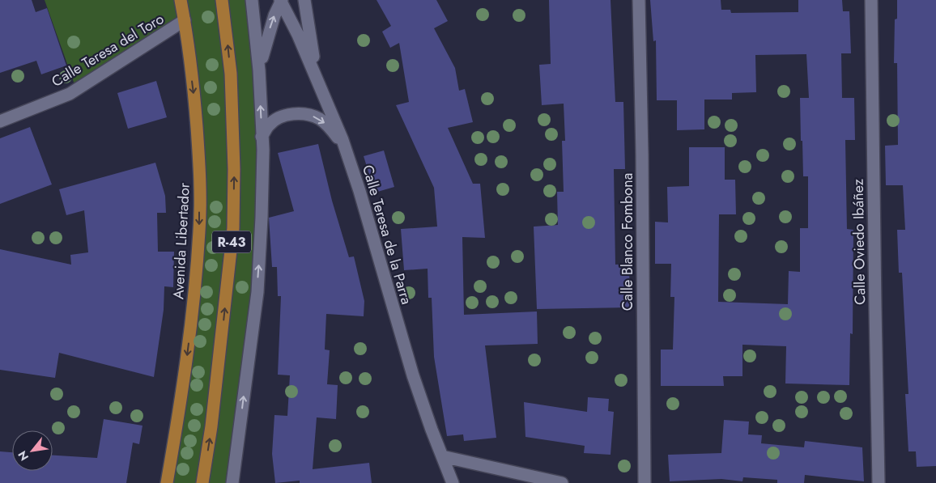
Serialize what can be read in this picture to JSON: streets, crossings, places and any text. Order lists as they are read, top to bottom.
{
  "streets": {
    "main road": ["Avenida Libertador", "R-43"],
    "street": [
      "Calle Teresa del Toro",
      "Calle Teresa de la Parra",
      "Calle Blanco Fombona",
      "Calle Oviedo Ibáñez"
    ]
  },
  "crossings": [
    ["Calle Teresa del Toro", "Avenida Libertador"]
  ],
  "north": "bottom left"
}
